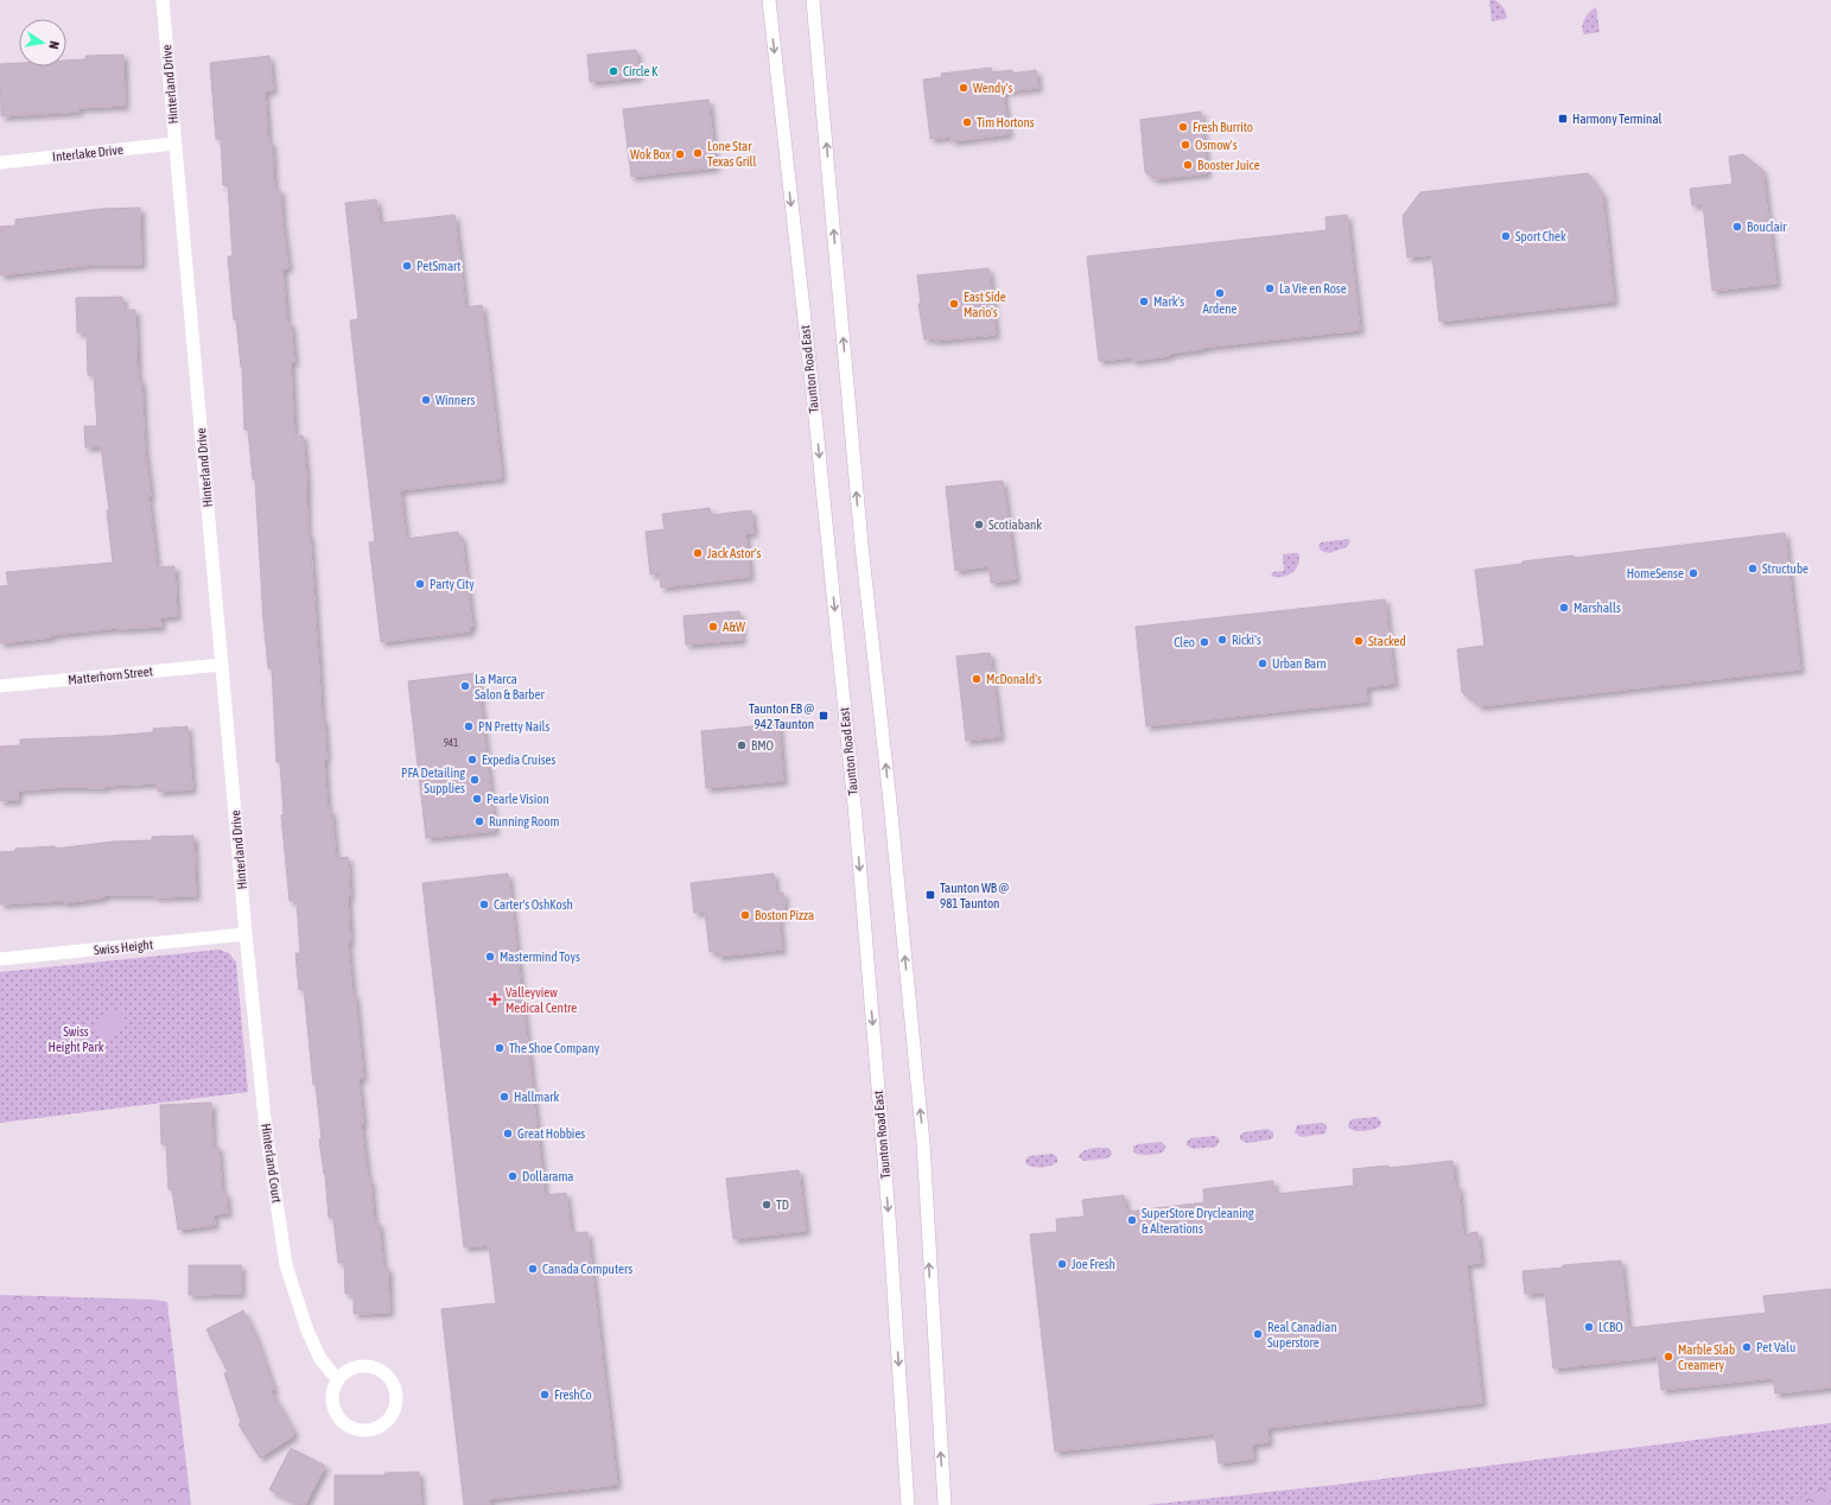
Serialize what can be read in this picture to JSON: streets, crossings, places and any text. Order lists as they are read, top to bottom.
{
  "streets": {
    "main road": [
      "Hinterland Drive",
      "Interlake Drive",
      "Taunton Road East",
      "Matterhorn Street",
      "Swiss Height",
      "Hinterland Court"
    ]
  },
  "crossings": [
    ["Hinterland Drive", "Interlake Drive"],
    ["Hinterland Drive", "Matterhorn Street"],
    ["Hinterland Drive", "Swiss Height"],
    ["Hinterland Drive", "Hinterland Court"],
    ["Swiss Height", "Hinterland Court"]
  ],
  "parks": ["Swiss Height Park"],
  "places": {
    "other": [
      "Circle K",
      "Wendy's",
      "Tim Hortons",
      "Fresh Burrito",
      "Osmow's",
      "Lone Star Texas Grill",
      "Wok Box",
      "Booster Juice",
      "Bouclair",
      "Sport Chek",
      "PetSmart",
      "La Vie en Rose",
      "Ardene",
      "Mark's",
      "East Side Mario's",
      "Winners",
      "Scotiabank",
      "Jack Astor's",
      "Structube",
      "HomeSense",
      "Party City",
      "Marshalls",
      "A&W",
      "Ricki's",
      "Stacked",
      "Cleo",
      "Urban Barn",
      "McDonald's",
      "La Marca Salon & Barber",
      "PN Pretty Nails",
      "BMO",
      "Expedia Cruises",
      "PFA Detailing Supplies",
      "Pearle Vision",
      "Running Room",
      "Carter's OshKosh",
      "Boston Pizza",
      "Mastermind Toys",
      "The Shoe Company",
      "Hallmark",
      "Great Hobbies",
      "Dollarama",
      "TD",
      "SuperStore Drycleaning & Alterations",
      "Joe Fresh",
      "Canada Computers",
      "LCBO",
      "Real Canadian Superstore",
      "Pet Valu",
      "Marble Slab Creamery",
      "FreshCo"
    ],
    "transit": ["Harmony Terminal", "Taunton EB @ 942 Taunton", "Taunton WB @ 981 Taunton"],
    "health": ["Valleyview Medical Centre"]
  },
  "house_numbers": ["941"],
  "north": "right"
}
